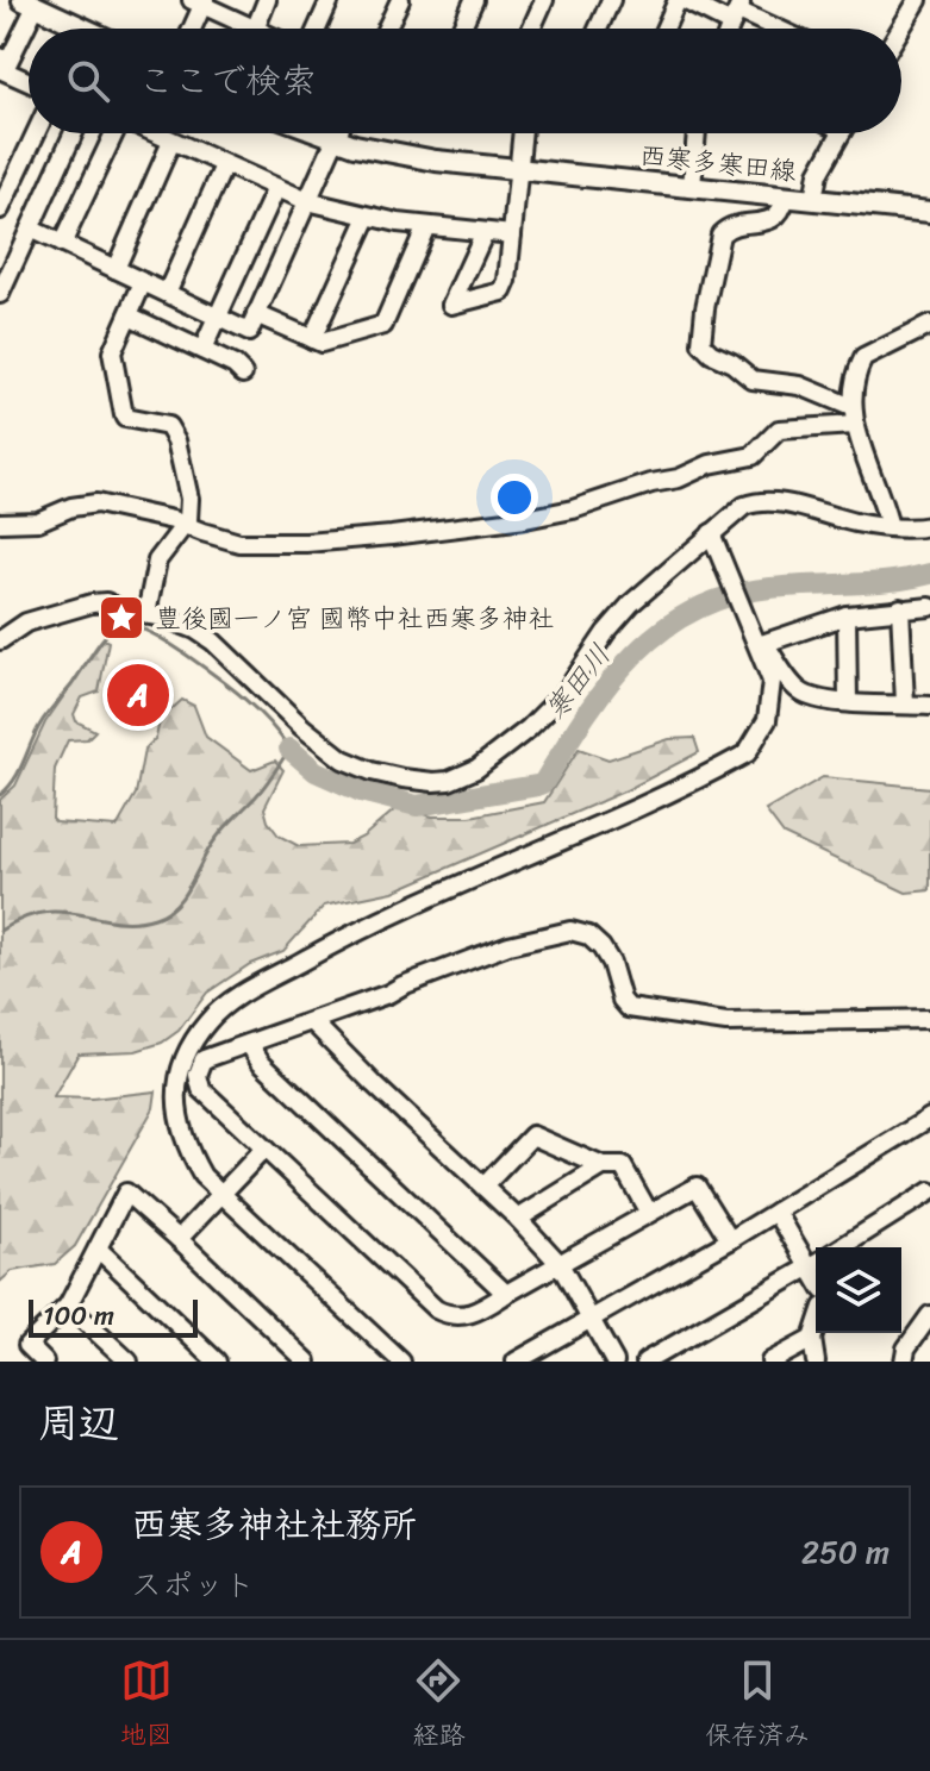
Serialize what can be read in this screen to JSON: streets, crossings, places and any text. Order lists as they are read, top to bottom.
{
  "streets": {
    "main road": ["西寒多寒田線"]
  },
  "water": ["寒田川"],
  "places": {
    "place": ["豊後國一ノ宮 國幣中社西寒多神社"]
  },
  "scale_bar": "100 m",
  "page": {
    "search": "ここで検索",
    "pins": "A",
    "scale": "100 m",
    "heading": "周辺",
    "list": [
      {
        "mark": "A",
        "name": "西寒多神社社務所",
        "note": "スポット",
        "value": "250 m"
      }
    ],
    "nav": ["地図", "経路", "保存済み"]
  }
}
